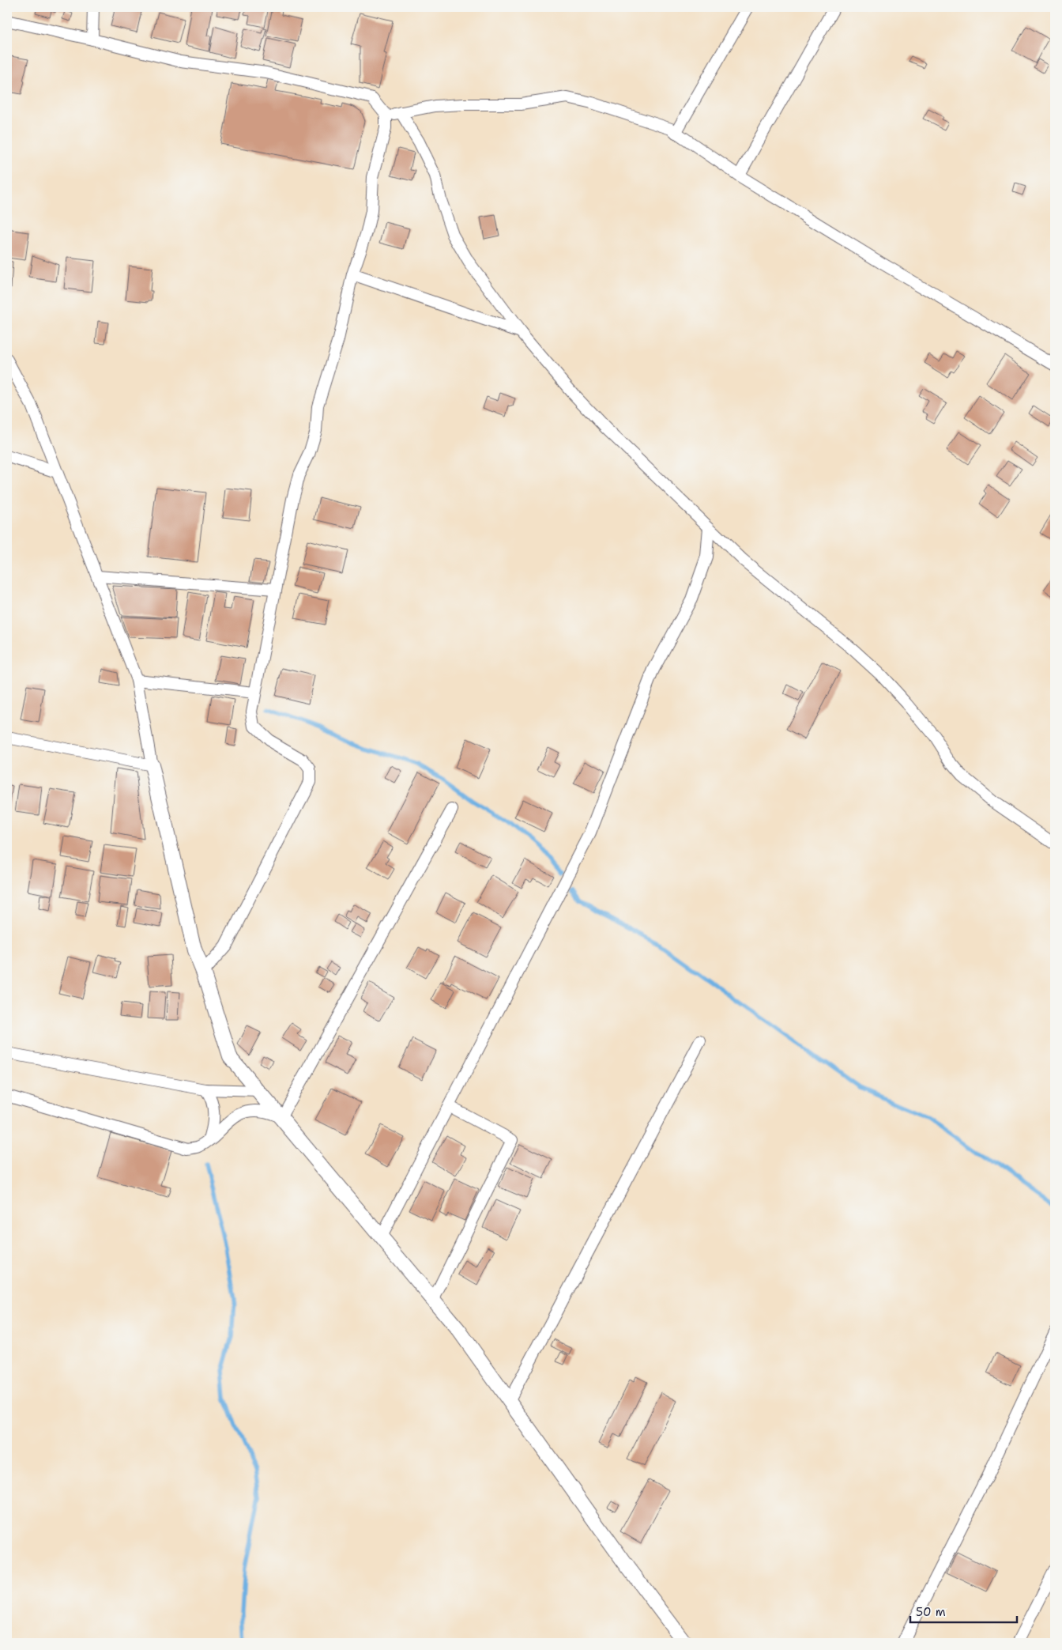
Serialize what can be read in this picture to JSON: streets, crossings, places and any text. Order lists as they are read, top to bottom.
{
  "scale_bar": "50 m"
}
